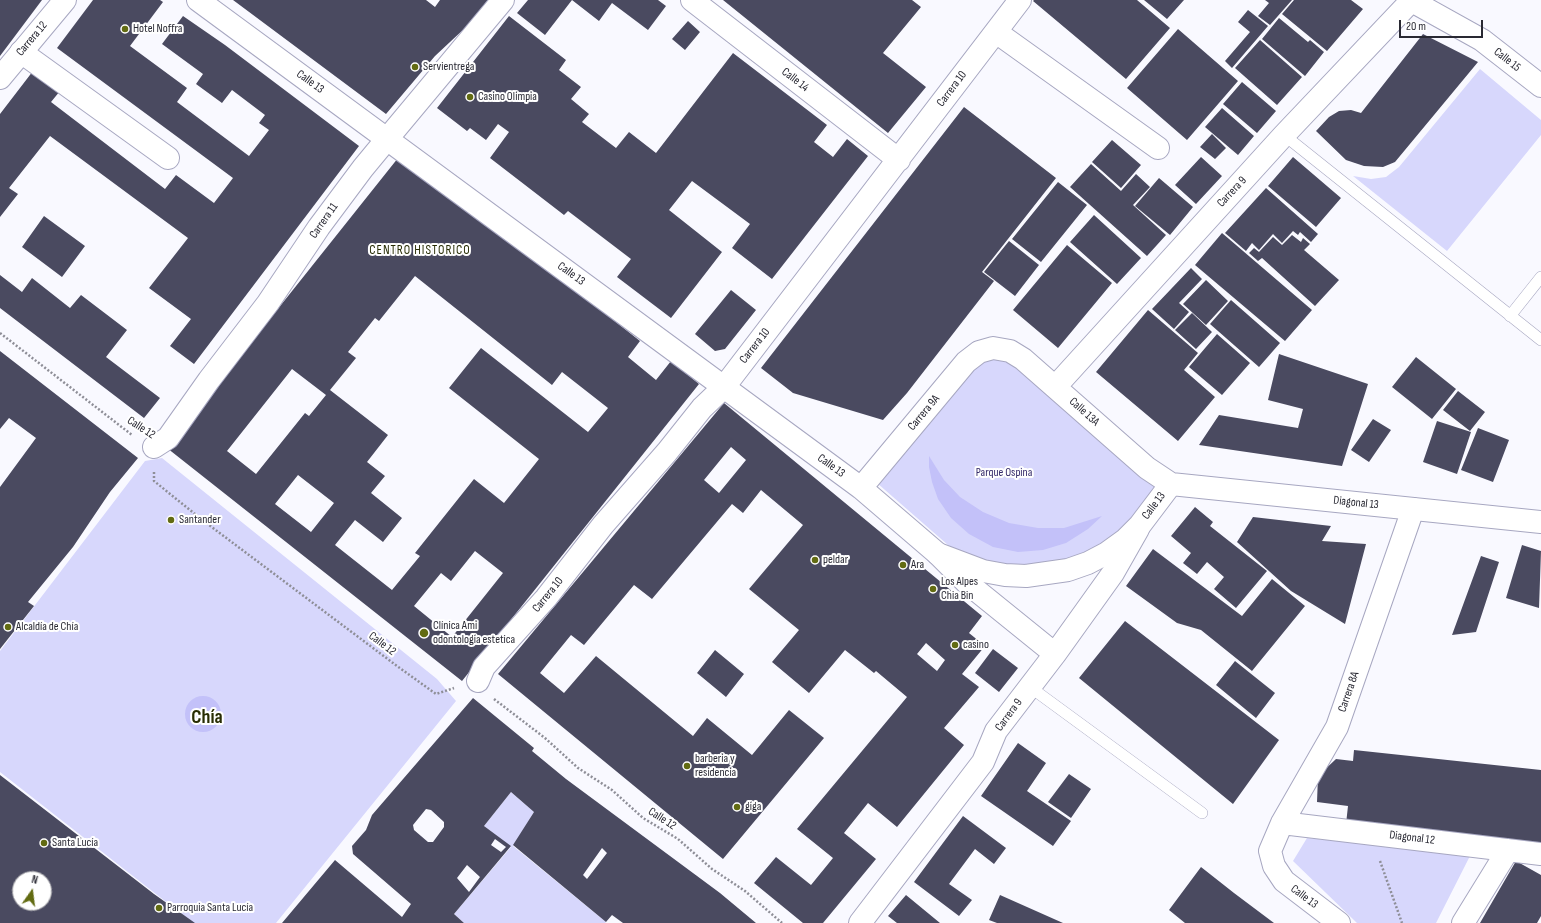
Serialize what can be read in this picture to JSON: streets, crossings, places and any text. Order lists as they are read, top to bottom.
{
  "streets": {
    "street": [
      "Carrera 12",
      "Calle 15",
      "Calle 14",
      "Calle 13",
      "Carrera 10",
      "Carrera 9",
      "Carrera 11",
      "Calle 13A",
      "Carrera 9A",
      "Diagonal 13",
      "Carrera 8A",
      "Diagonal 12"
    ],
    "path": ["Calle 12"]
  },
  "crossings": [
    ["Calle 15", "Carrera 9"],
    ["Calle 14", "Carrera 10"],
    ["Calle 13", "Carrera 10"],
    ["Calle 13", "Carrera 9"],
    ["Calle 13", "Carrera 11"],
    ["Calle 13", "Calle 13A"],
    ["Calle 13", "Carrera 9A"],
    ["Calle 13", "Diagonal 13"],
    ["Calle 13", "Carrera 8A"],
    ["Carrera 10", "Calle 12"],
    ["Carrera 9", "Calle 13A"],
    ["Carrera 11", "Calle 12"],
    ["Calle 13A", "Carrera 9A"],
    ["Calle 13A", "Diagonal 13"],
    ["Diagonal 13", "Carrera 8A"],
    ["Carrera 8A", "Diagonal 12"]
  ],
  "districts": ["CENTRO HISTORICO", "Chía"],
  "parks": ["Parque Ospina"],
  "places": [
    "Hotel Noffra",
    "Servientrega",
    "Casino Olimpia",
    "Santander",
    "peldar",
    "Ara",
    "Los Alpes Chia Bin",
    "Alcaldía de Chía",
    "Clínica Ami odontologia estetica",
    "casino",
    "barberia y residencia",
    "giga",
    "Santa Lucía",
    "Parroquia Santa Lucía"
  ],
  "scale_bar": "20 m",
  "north": "top"
}
